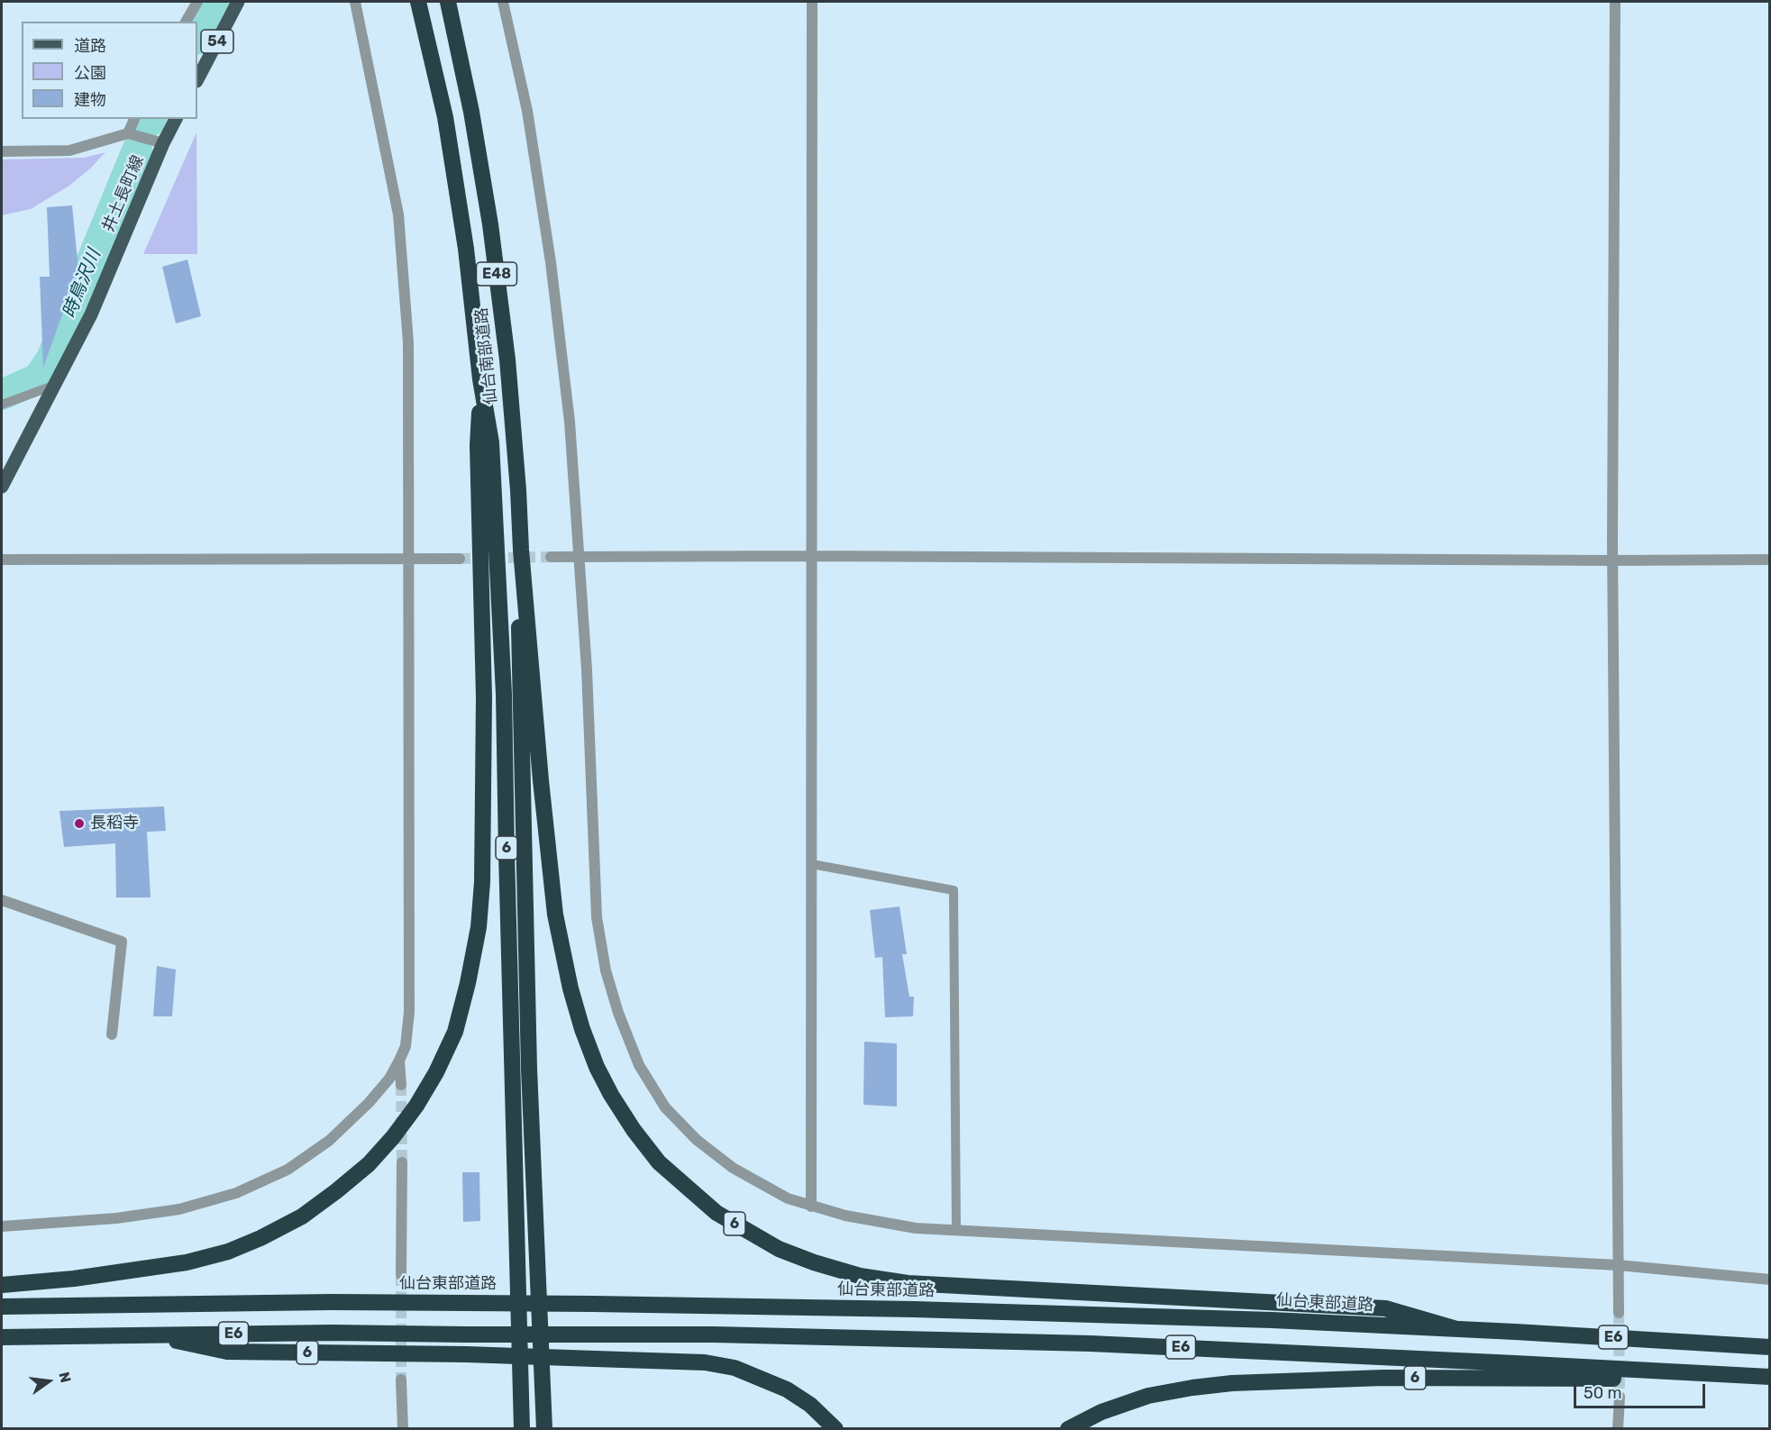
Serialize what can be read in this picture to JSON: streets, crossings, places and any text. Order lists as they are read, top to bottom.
{
  "streets": {
    "highway": [
      "E48",
      "仙台南部道路",
      "6",
      "仙台東部道路",
      "E6"
    ],
    "main road": ["54", "井土長町線"]
  },
  "crossings": [
    ["仙台南部道路", "6"],
    ["6", "仙台東部道路"],
    ["6", "E6"]
  ],
  "water": ["時鳥沢川"],
  "places": ["長稻寺"],
  "legend": ["道路", "公園", "建物"],
  "scale_bar": "50 m",
  "north": "right"
}
